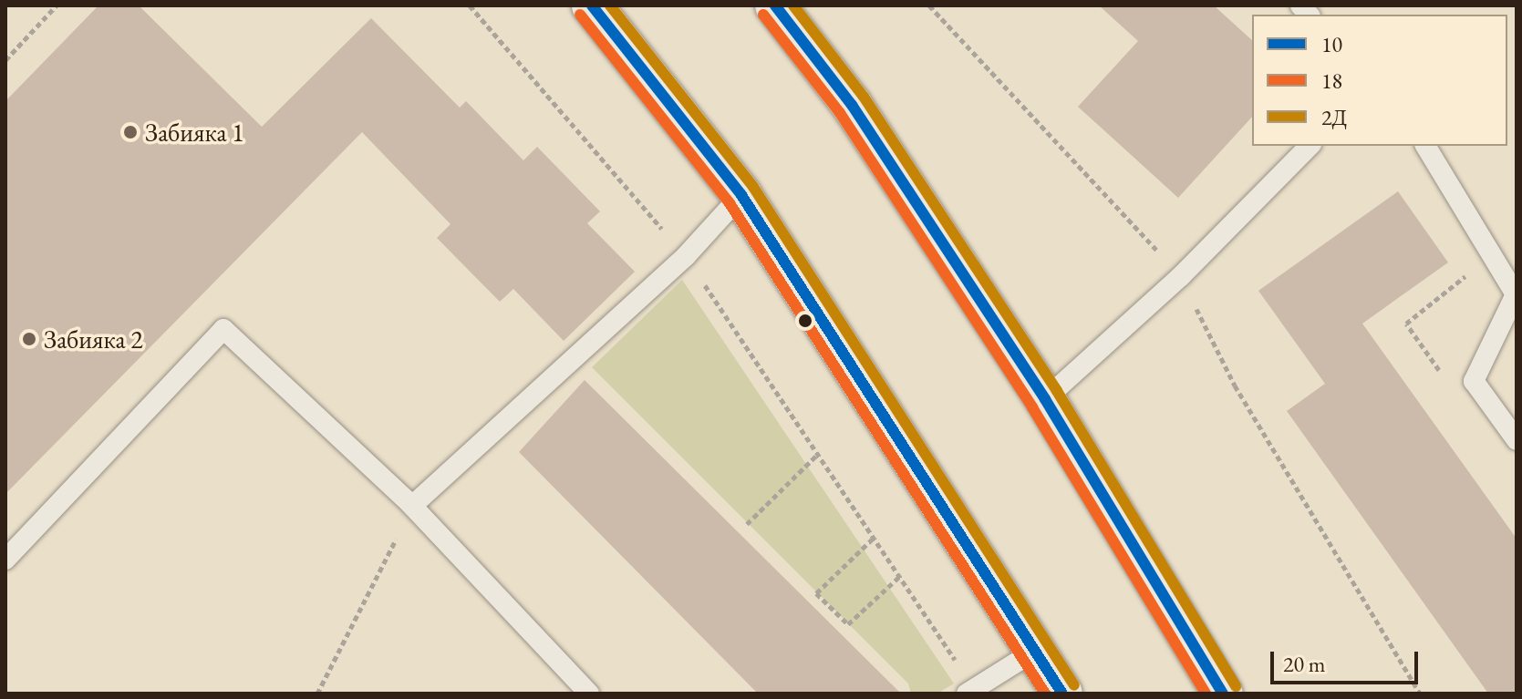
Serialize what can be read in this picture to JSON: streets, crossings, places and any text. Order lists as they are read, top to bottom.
{
  "places": ["Забияка 1", "Забияка 2"],
  "lines": ["transit line 10", "transit line 2Д", "transit line 18"],
  "legend": ["10", "18", "2Д"],
  "scale_bar": "20 m"
}
